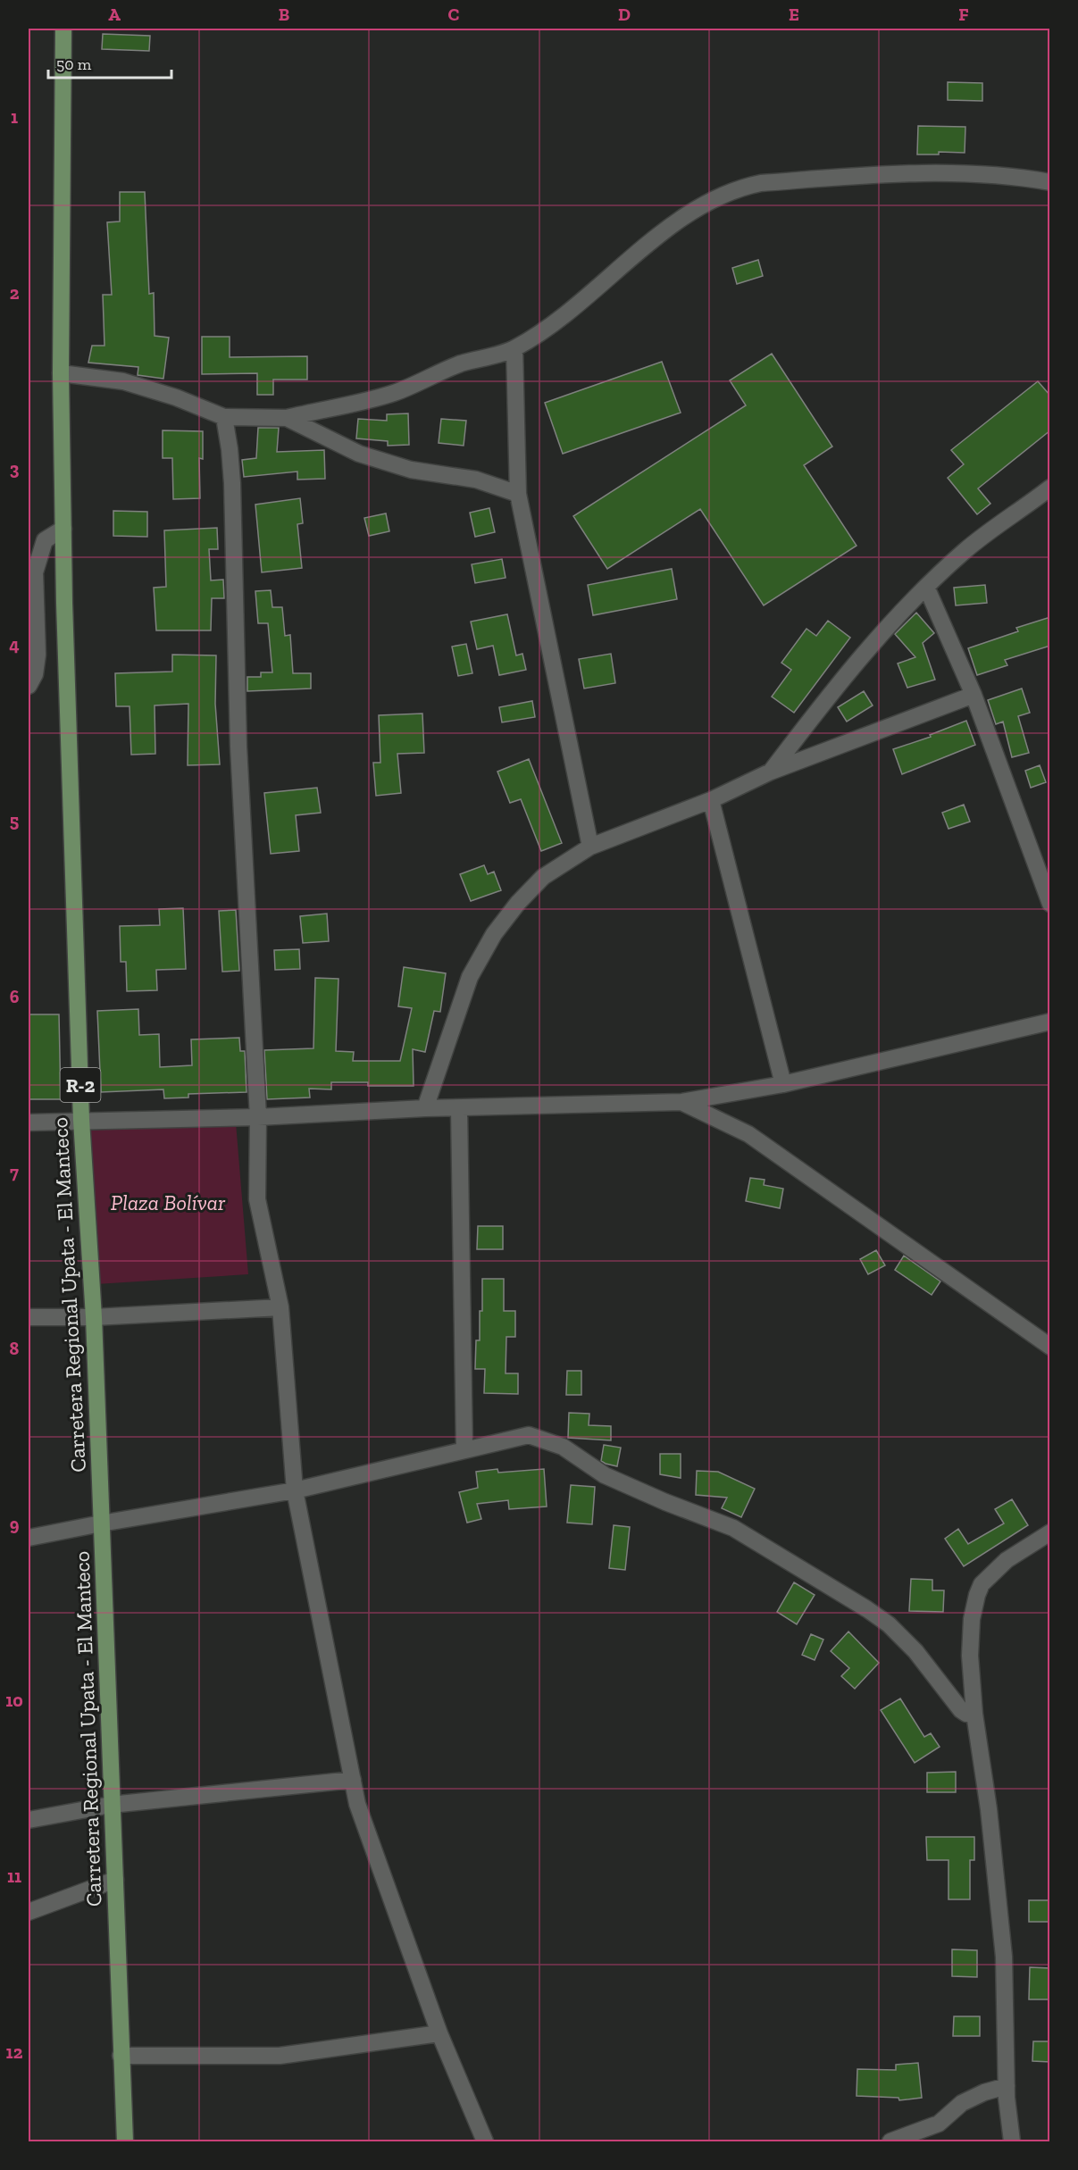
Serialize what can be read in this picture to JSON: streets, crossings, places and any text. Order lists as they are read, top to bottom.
{
  "streets": {
    "main road": ["R-2", "Carretera Regional Upata - El Manteco"]
  },
  "parks": ["Plaza Bolívar"],
  "scale_bar": "50 m",
  "grid": {
    "columns": [
      "A",
      "B",
      "C",
      "D",
      "E",
      "F"
    ],
    "rows": [
      "1",
      "2",
      "3",
      "4",
      "5",
      "6",
      "7",
      "8",
      "9",
      "10",
      "11",
      "12"
    ]
  }
}
